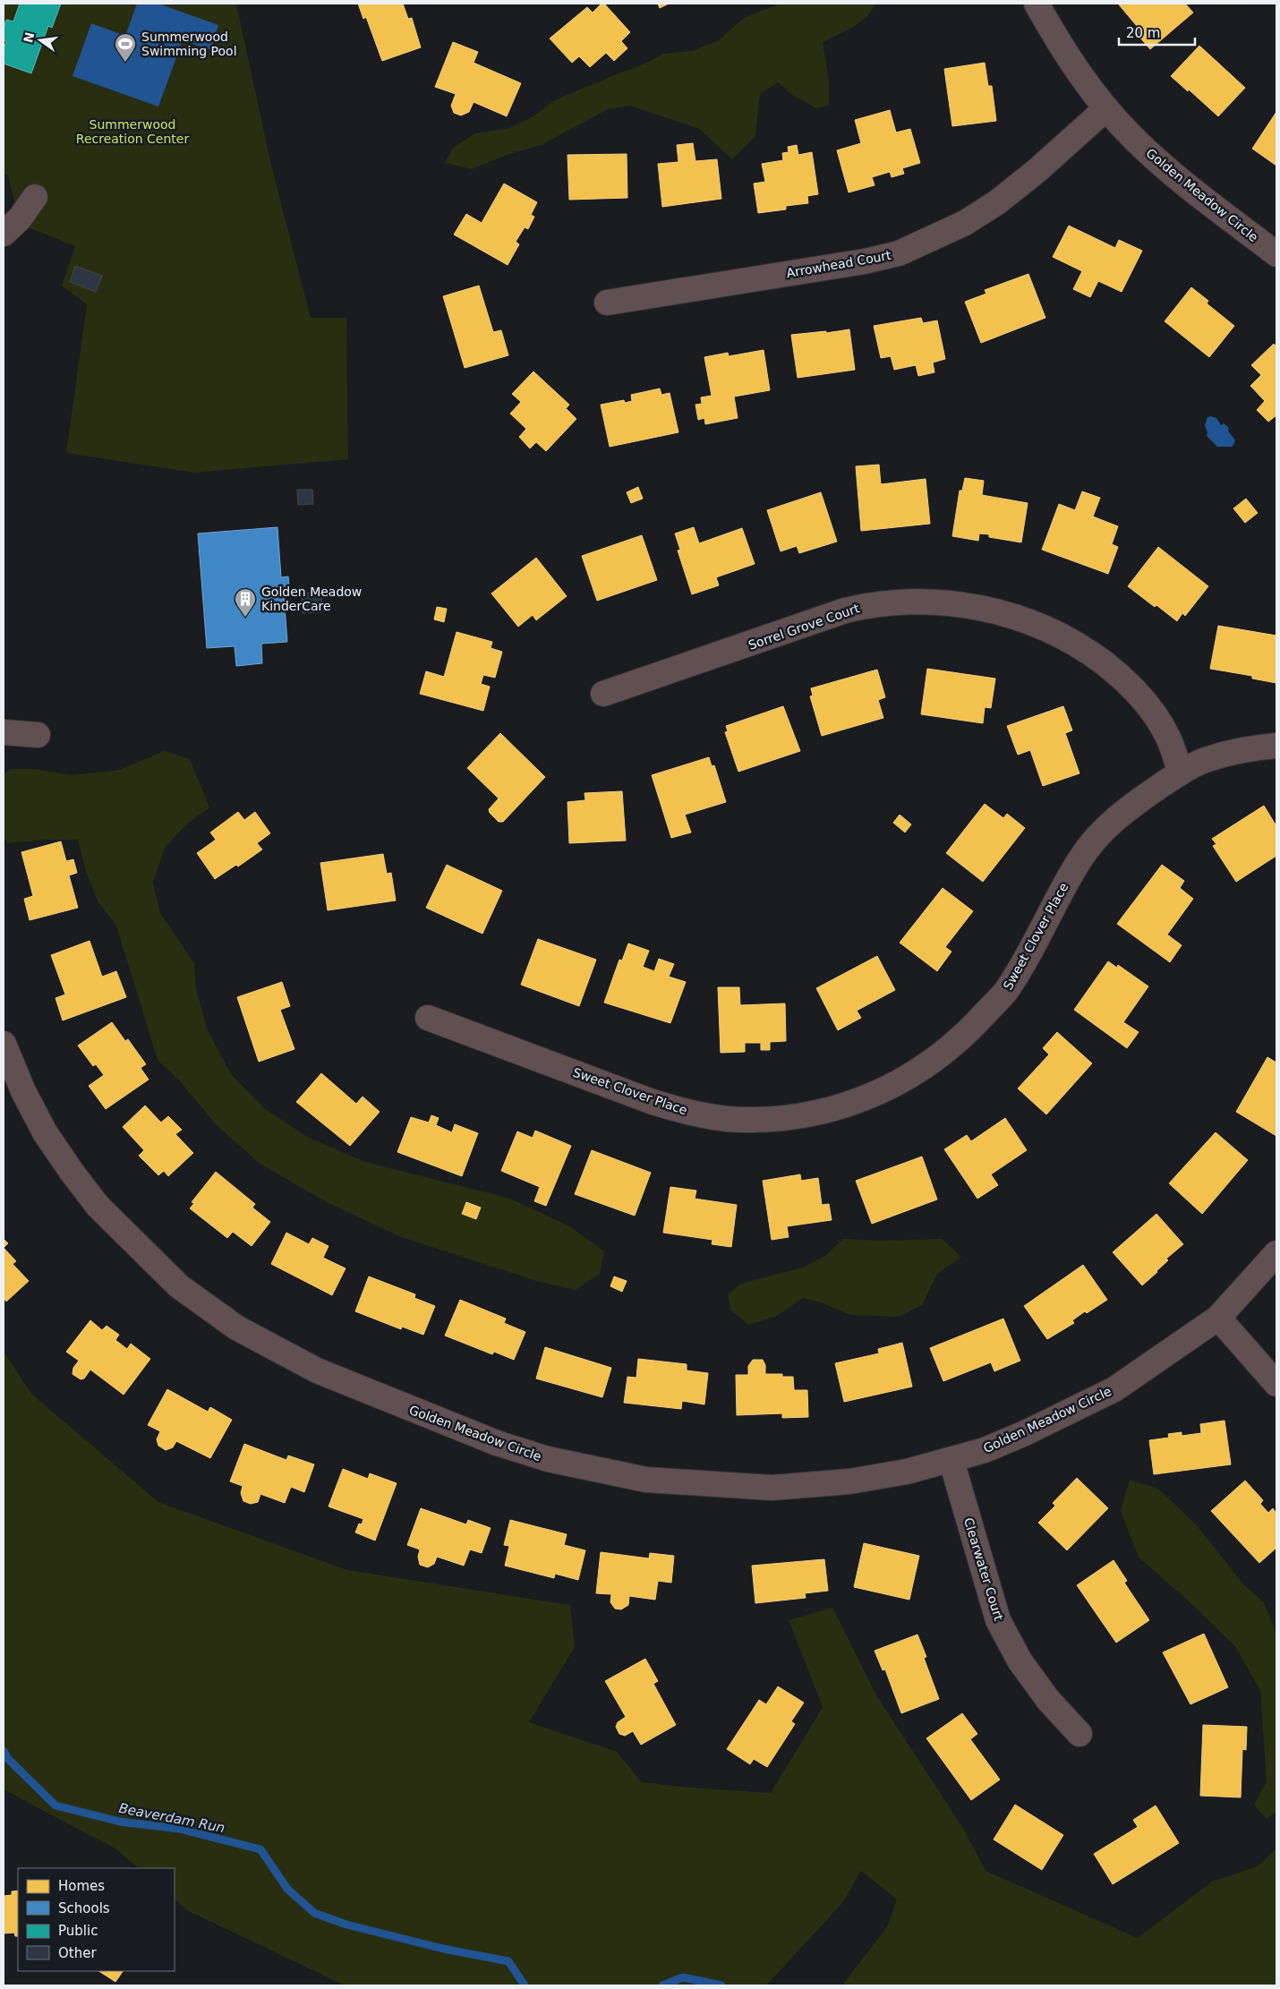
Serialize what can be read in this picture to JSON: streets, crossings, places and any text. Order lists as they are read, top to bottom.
{
  "streets": {
    "street": [
      "Golden Meadow Circle",
      "Arrowhead Court",
      "Sorrel Grove Court",
      "Sweet Clover Place",
      "Clearwater Court"
    ]
  },
  "crossings": [
    ["Golden Meadow Circle", "Arrowhead Court"],
    ["Golden Meadow Circle", "Clearwater Court"],
    ["Sorrel Grove Court", "Sweet Clover Place"]
  ],
  "water": ["Beaverdam Run"],
  "parks": ["Summerwood Recreation Center"],
  "places": {
    "sports": ["Summerwood Swimming Pool"],
    "building": ["Golden Meadow KinderCare"]
  },
  "legend": [
    "Homes",
    "Schools",
    "Public",
    "Other"
  ],
  "scale_bar": "20 m",
  "north": "left"
}
